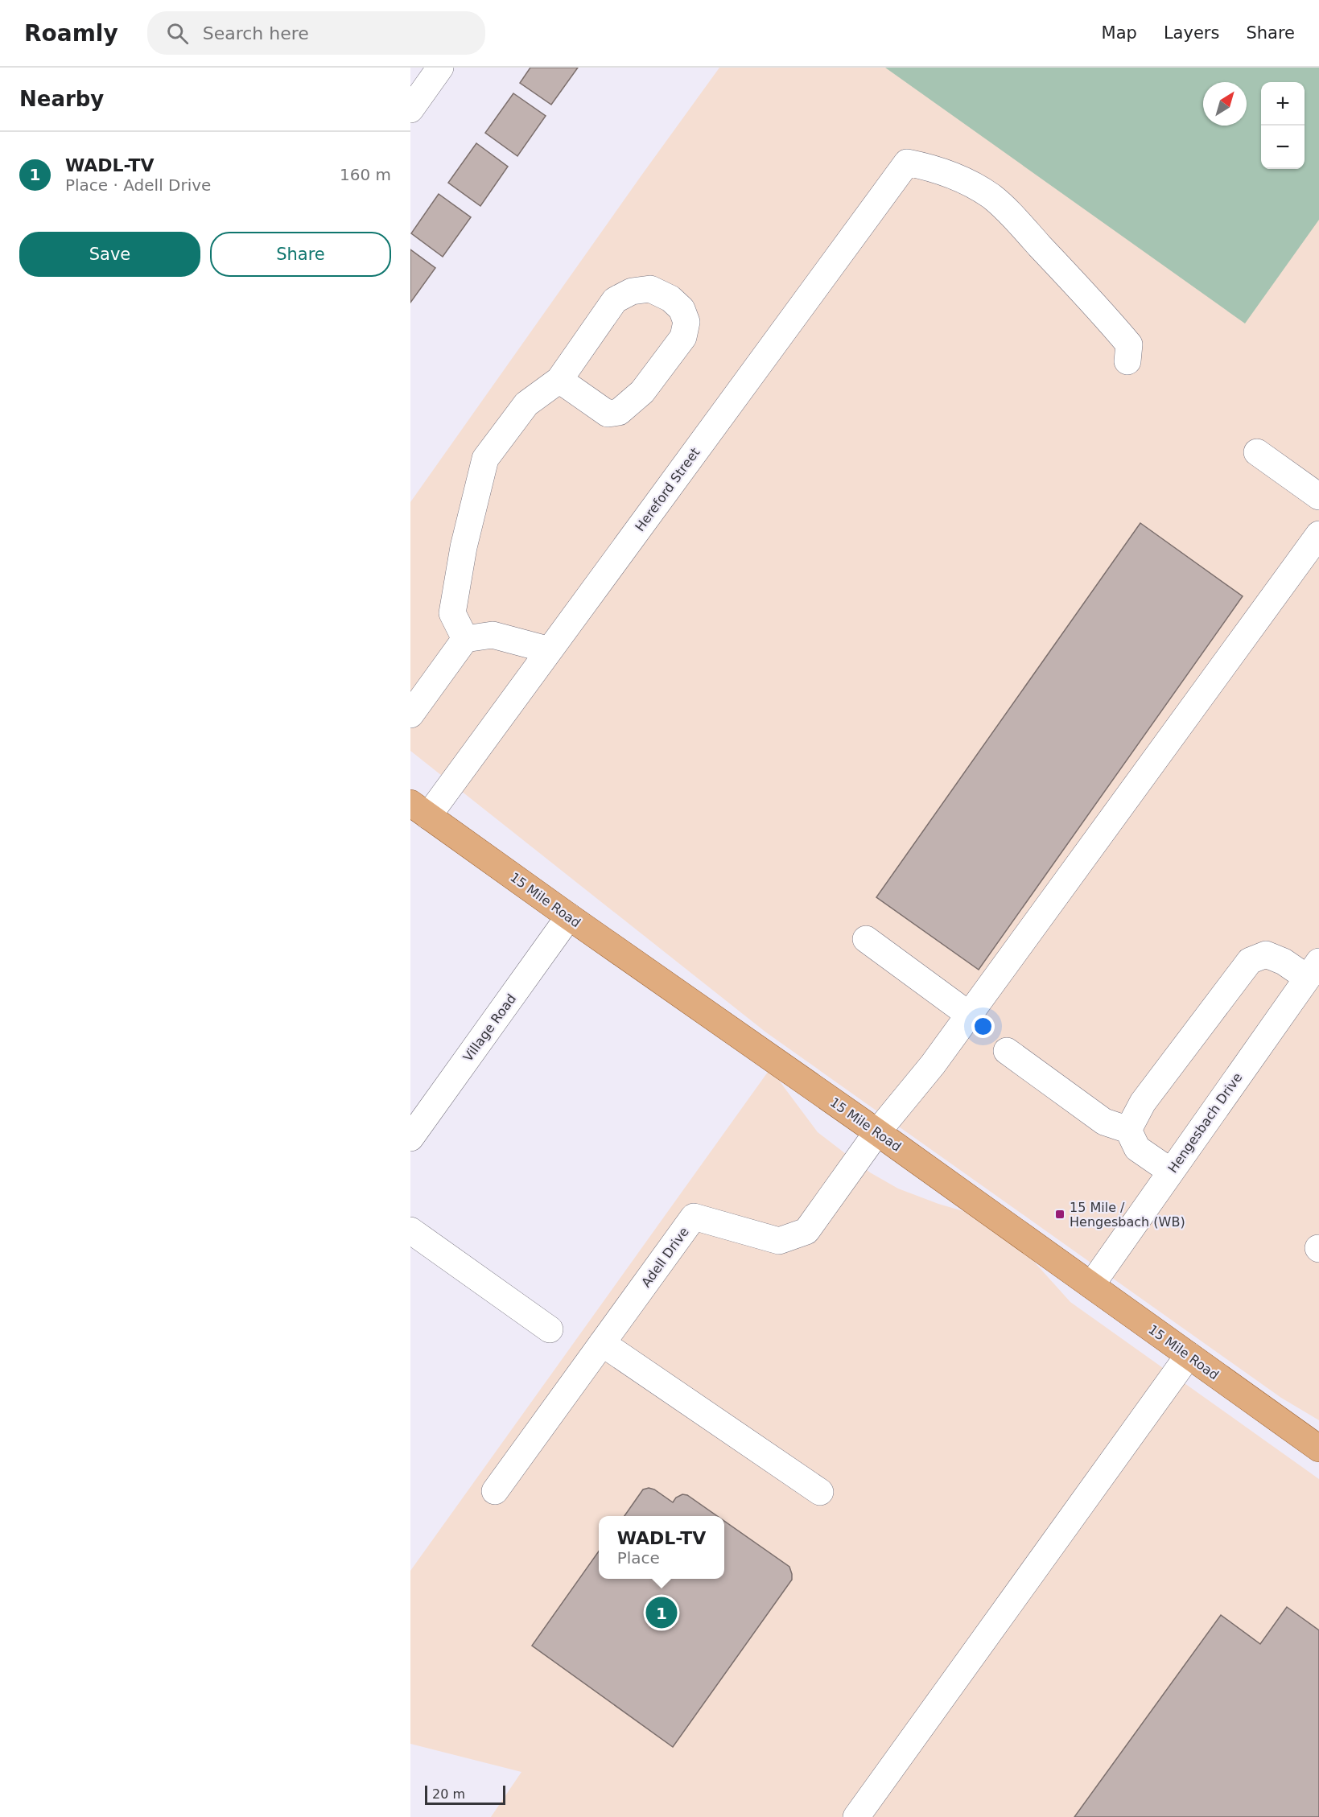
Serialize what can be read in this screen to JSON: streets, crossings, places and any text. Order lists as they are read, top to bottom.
{
  "streets": {
    "main road": ["15 Mile Road"],
    "street": [
      "Hereford Street",
      "Village Road",
      "Hengesbach Drive",
      "Adell Drive"
    ]
  },
  "crossings": [
    ["Hereford Street", "15 Mile Road"],
    ["15 Mile Road", "Village Road"],
    ["15 Mile Road", "Hengesbach Drive"],
    ["15 Mile Road", "Adell Drive"]
  ],
  "places": {
    "transit": ["15 Mile / Hengesbach (WB)"]
  },
  "scale_bar": "20 m",
  "north": "top right",
  "page": {
    "header": "Roamly",
    "search": "Search here",
    "nav": ["Map", "Layers", "Share"],
    "heading": "Nearby",
    "map_buttons": ["+", "−"],
    "list": [
      {
        "mark": "1",
        "name": "WADL-TV",
        "note": "Place · Adell Drive",
        "value": "160 m"
      }
    ],
    "buttons": ["Save", "Share"],
    "popup": ["WADL-TV", "Place"],
    "pins": "1",
    "scale": "20 m"
  }
}
